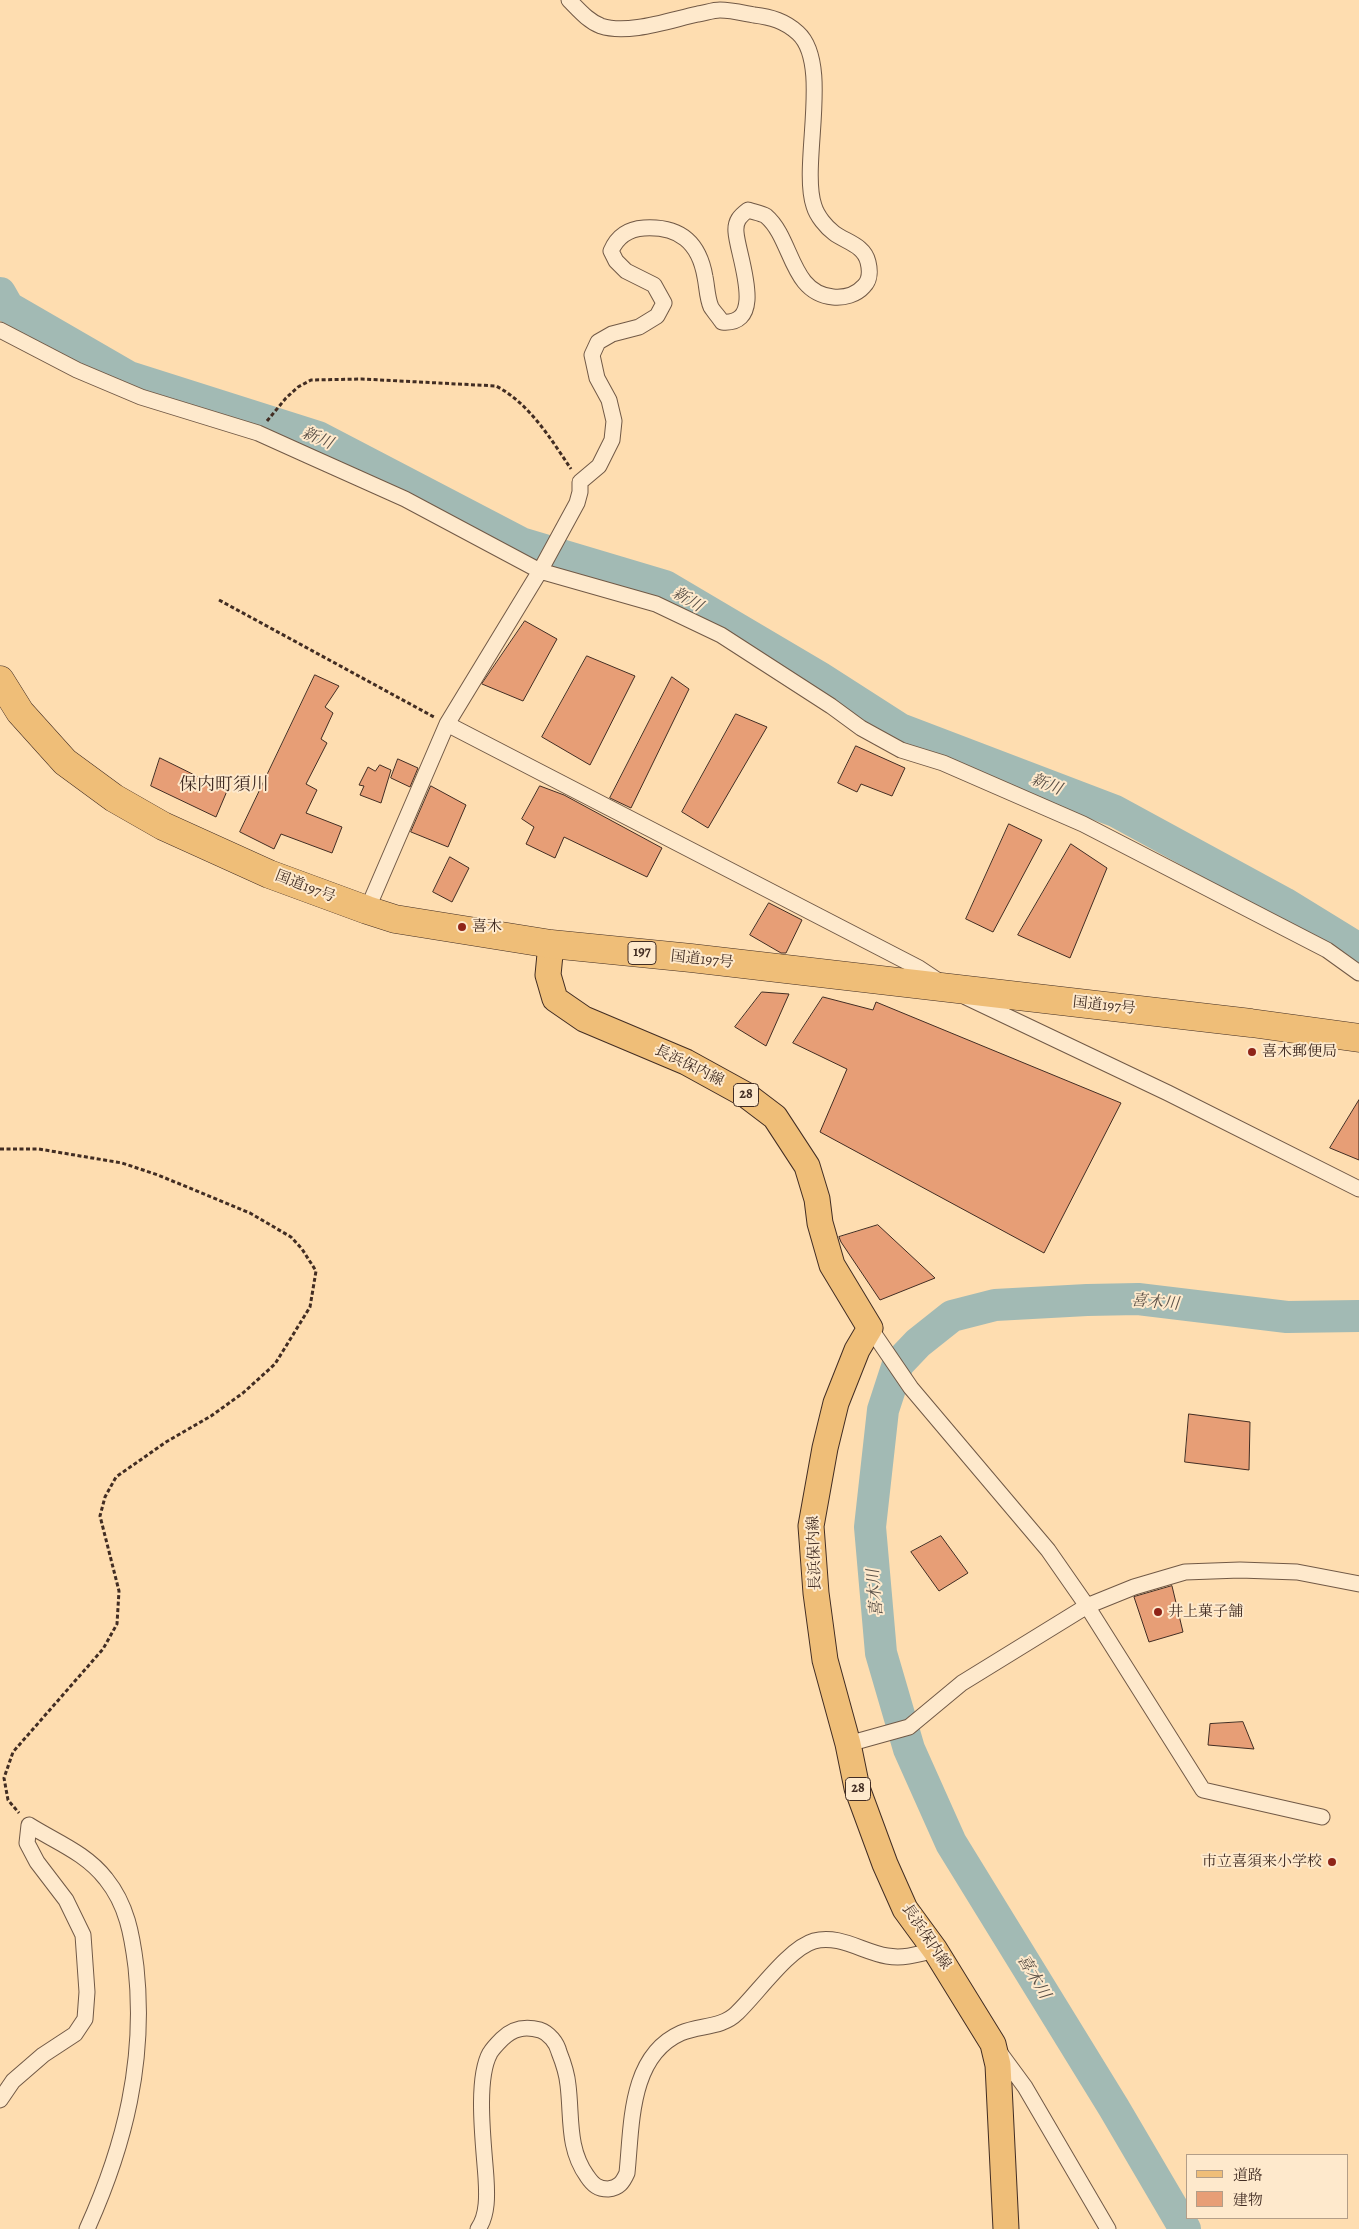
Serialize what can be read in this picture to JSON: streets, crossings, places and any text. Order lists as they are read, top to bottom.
{
  "streets": {
    "highway": ["国道197号", "197"],
    "main road": ["長浜保内線", "28"]
  },
  "crossings": [
    ["国道197号", "長浜保内線"]
  ],
  "districts": ["保内町須川"],
  "water": ["新川", "喜木川"],
  "places": [
    "喜木",
    "喜木郵便局",
    "井上菓子舗",
    "市立喜須来小学校"
  ],
  "legend": ["道路", "建物"]
}
